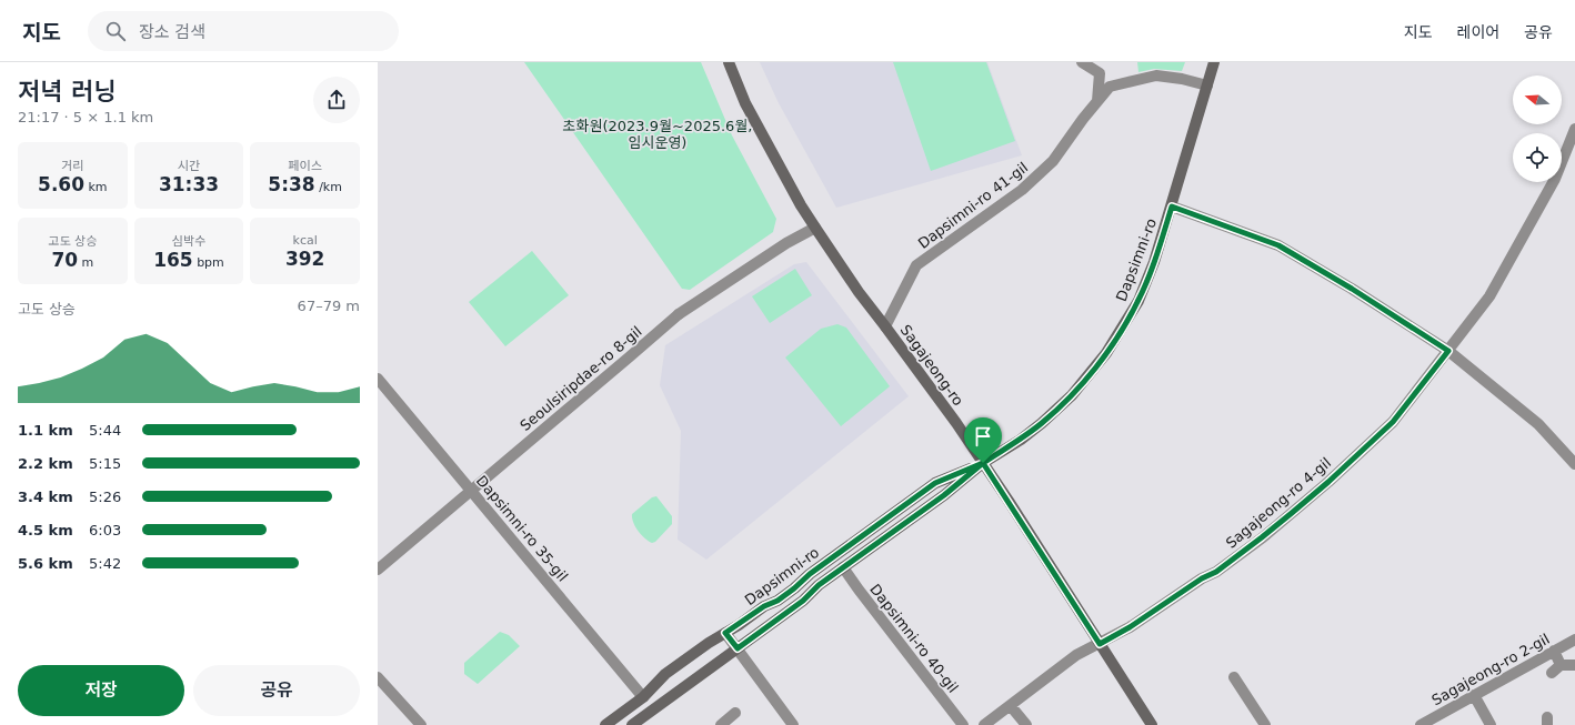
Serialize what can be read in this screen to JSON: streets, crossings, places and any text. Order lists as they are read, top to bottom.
{
  "streets": {
    "main road": ["Dapsimni-ro", "Sagajeong-ro"],
    "street": [
      "Dapsimni-ro 41-gil",
      "Seoulsiripdae-ro 8-gil",
      "Sagajeong-ro 4-gil",
      "Dapsimni-ro 35-gil",
      "Dapsimni-ro 40-gil",
      "Sagajeong-ro 2-gil"
    ]
  },
  "crossings": [
    ["Dapsimni-ro 41-gil", "Dapsimni-ro"],
    ["Dapsimni-ro 41-gil", "Sagajeong-ro"],
    ["Dapsimni-ro", "Sagajeong-ro"],
    ["Dapsimni-ro", "Dapsimni-ro 35-gil"],
    ["Dapsimni-ro", "Dapsimni-ro 40-gil"],
    ["Sagajeong-ro", "Seoulsiripdae-ro 8-gil"],
    ["Sagajeong-ro", "Sagajeong-ro 4-gil"],
    ["Seoulsiripdae-ro 8-gil", "Dapsimni-ro 35-gil"]
  ],
  "parks": ["초화원(2023.9월~2025.6월, 임시운영)"],
  "north": "left",
  "page": {
    "header": "지도",
    "search": "장소 검색",
    "nav": ["지도", "레이어", "공유"],
    "heading": ["저녁 러닝", "21:17 · 5 × 1.1 km"],
    "stats": [
      ["거리", "5.60 km"],
      ["시간", "31:33"],
      ["페이스", "5:38 /km"],
      ["고도 상승", "70 m"],
      ["심박수", "165 bpm"],
      ["kcal", "392"]
    ],
    "chart": ["고도 상승", "67–79 m"],
    "list": [
      {
        "name": "1.1 km",
        "note": "5:44"
      },
      {
        "name": "2.2 km",
        "note": "5:15"
      },
      {
        "name": "3.4 km",
        "note": "5:26"
      },
      {
        "name": "4.5 km",
        "note": "6:03"
      },
      {
        "name": "5.6 km",
        "note": "5:42"
      }
    ],
    "buttons": ["저장", "공유"]
  }
}
